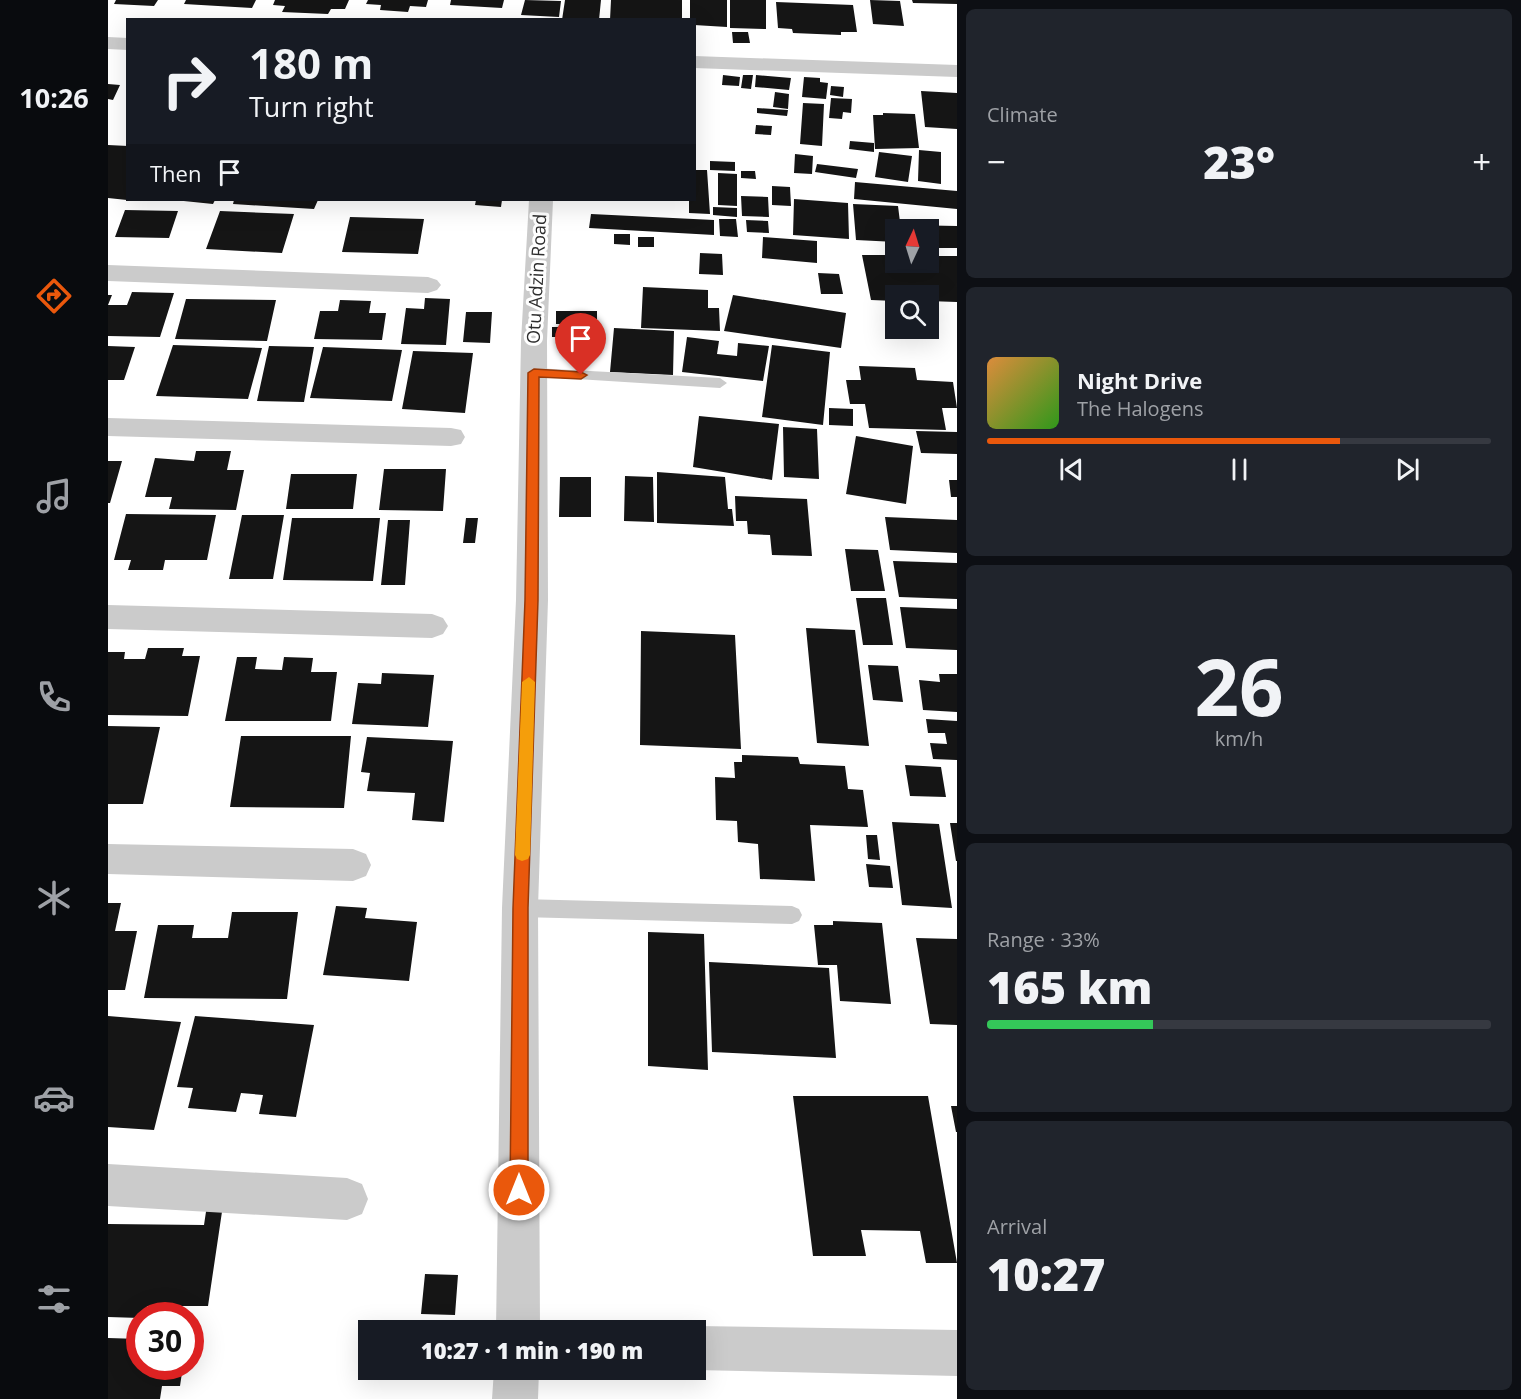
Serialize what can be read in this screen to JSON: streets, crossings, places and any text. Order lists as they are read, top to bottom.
{
  "streets": {
    "street": ["Otu Adzin Road"]
  },
  "north": "top",
  "page": {
    "tabs": "10:26",
    "tile": [
      "Climate",
      ["26", "km/h"],
      ["Range · 33%", "165 km"],
      ["Arrival", "10:27"]
    ],
    "turn": ["180 m", "Turn right"],
    "heat": ["−", "23°", "+"],
    "then": "Then",
    "song": ["Night Drive", "The Halogens"],
    "limit": "30",
    "trip": "10:27 · 1 min · 190 m"
  }
}
